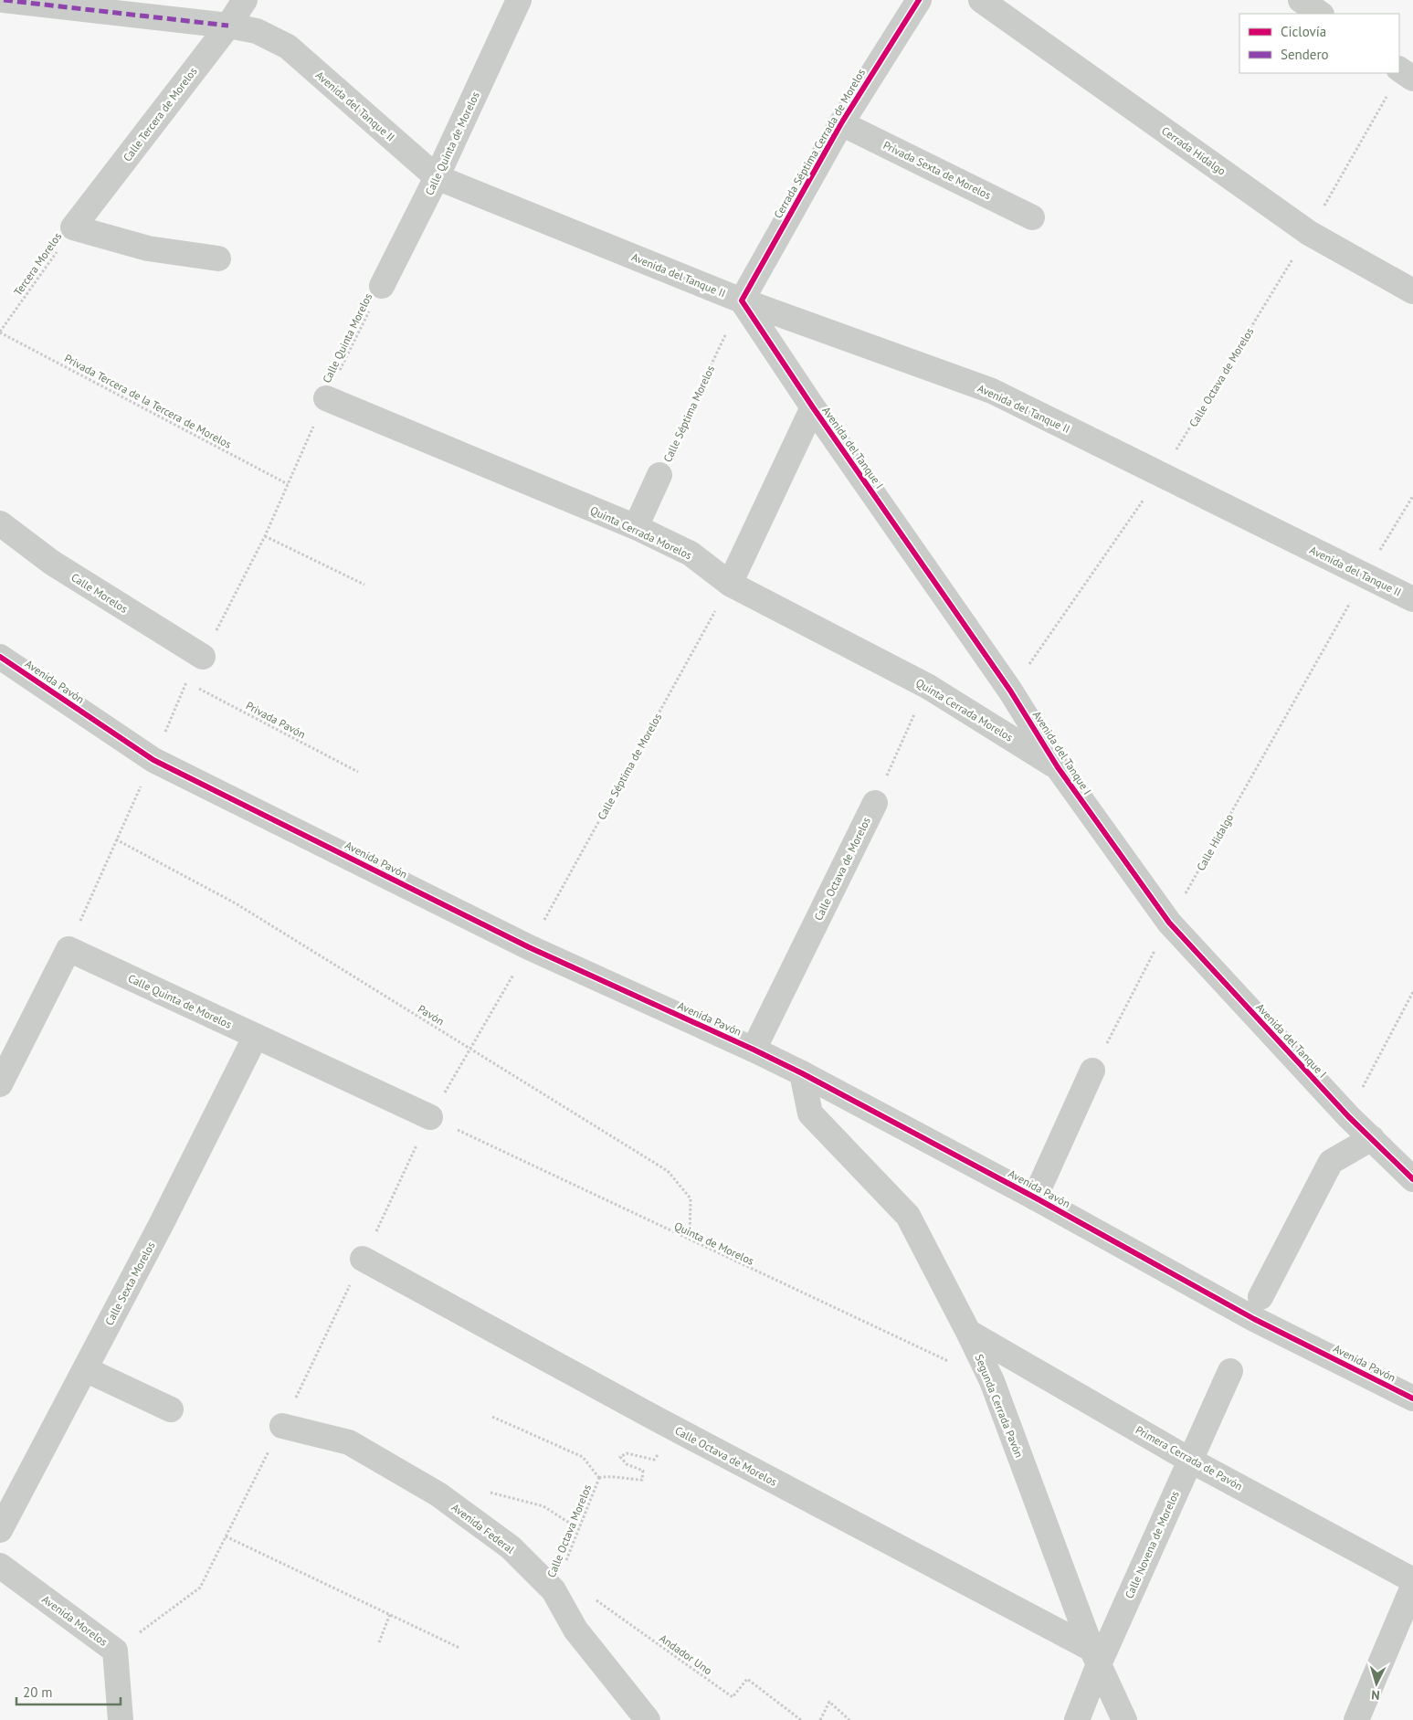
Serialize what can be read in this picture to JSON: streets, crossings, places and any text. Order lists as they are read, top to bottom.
{
  "streets": {
    "street": [
      "Avenida del Tanque II",
      "Calle Tercera de Morelos",
      "Calle Quinta de Morelos",
      "Cerrada Séptima Cerrada de Morelos",
      "Cerrada Hidalgo",
      "Privada Sexta de Morelos",
      "Calle Octava de Morelos",
      "Calle Séptima Morelos",
      "Avenida del Tanque I",
      "Quinta Cerrada Morelos",
      "Calle Morelos",
      "Avenida Pavón",
      "Calle Sexta Morelos",
      "Segunda Cerrada Pavón",
      "Primera Cerrada de Pavón",
      "Avenida Federal",
      "Calle Novena de Morelos",
      "Avenida Morelos"
    ],
    "path": [
      "Tercera Morelos",
      "Calle Quinta Morelos",
      "Privada Tercera de la Tercera de Morelos",
      "Privada Pavón",
      "Calle Séptima de Morelos",
      "Calle Hidalgo",
      "Pavón",
      "Quinta de Morelos",
      "Calle Octava Morelos",
      "Andador Uno"
    ]
  },
  "crossings": [
    ["Avenida del Tanque II", "Calle Tercera de Morelos"],
    ["Avenida del Tanque II", "Calle Quinta de Morelos"],
    ["Avenida del Tanque II", "Cerrada Séptima Cerrada de Morelos"],
    ["Avenida del Tanque II", "Calle Octava de Morelos"],
    ["Avenida del Tanque II", "Calle Séptima Morelos"],
    ["Avenida del Tanque II", "Avenida del Tanque I"],
    ["Avenida del Tanque II", "Calle Hidalgo"],
    ["Calle Tercera de Morelos", "Tercera Morelos"],
    ["Calle Quinta de Morelos", "Calle Quinta Morelos"],
    ["Calle Quinta de Morelos", "Calle Séptima de Morelos"],
    ["Calle Quinta de Morelos", "Quinta de Morelos"],
    ["Calle Quinta de Morelos", "Calle Sexta Morelos"],
    ["Cerrada Séptima Cerrada de Morelos", "Privada Sexta de Morelos"],
    ["Cerrada Séptima Cerrada de Morelos", "Calle Séptima Morelos"],
    ["Cerrada Séptima Cerrada de Morelos", "Avenida del Tanque I"],
    ["Cerrada Hidalgo", "Calle Octava de Morelos"],
    ["Tercera Morelos", "Privada Tercera de la Tercera de Morelos"],
    ["Calle Quinta Morelos", "Quinta Cerrada Morelos"],
    ["Calle Octava de Morelos", "Avenida del Tanque I"],
    ["Calle Octava de Morelos", "Quinta Cerrada Morelos"],
    ["Calle Octava de Morelos", "Avenida Pavón"],
    ["Calle Octava de Morelos", "Segunda Cerrada Pavón"],
    ["Calle Octava de Morelos", "Calle Novena de Morelos"],
    ["Calle Séptima Morelos", "Avenida del Tanque I"],
    ["Calle Séptima Morelos", "Quinta Cerrada Morelos"],
    ["Avenida del Tanque I", "Quinta Cerrada Morelos"],
    ["Avenida del Tanque I", "Calle Hidalgo"],
    ["Quinta Cerrada Morelos", "Calle Séptima de Morelos"],
    ["Avenida Pavón", "Calle Séptima de Morelos"],
    ["Avenida Pavón", "Segunda Cerrada Pavón"],
    ["Calle Séptima de Morelos", "Pavón"],
    ["Calle Séptima de Morelos", "Quinta de Morelos"],
    ["Pavón", "Quinta de Morelos"],
    ["Quinta de Morelos", "Segunda Cerrada Pavón"],
    ["Segunda Cerrada Pavón", "Primera Cerrada de Pavón"],
    ["Segunda Cerrada Pavón", "Calle Novena de Morelos"],
    ["Primera Cerrada de Pavón", "Calle Novena de Morelos"],
    ["Avenida Federal", "Calle Octava Morelos"],
    ["Avenida Federal", "Andador Uno"],
    ["Calle Octava Morelos", "Andador Uno"]
  ],
  "legend": ["Ciclovía", "Sendero"],
  "scale_bar": "20 m",
  "north": "bottom"
}
